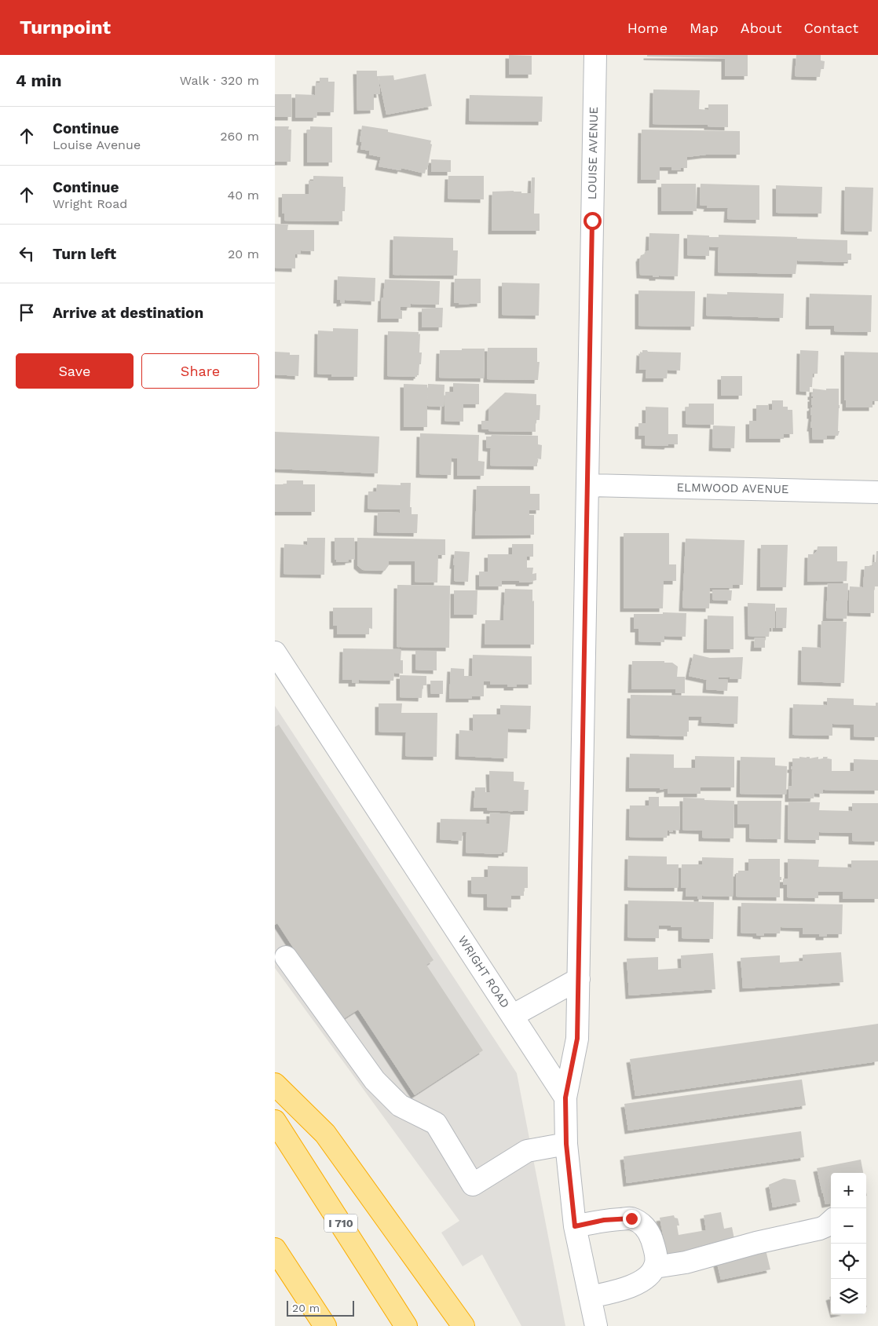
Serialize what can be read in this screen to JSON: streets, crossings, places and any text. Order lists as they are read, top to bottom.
{
  "streets": {
    "highway": ["I 710"],
    "street": ["LOUISE AVENUE", "ELMWOOD AVENUE", "WRIGHT ROAD"]
  },
  "crossings": [
    ["LOUISE AVENUE", "ELMWOOD AVENUE"],
    ["LOUISE AVENUE", "WRIGHT ROAD"]
  ],
  "scale_bar": "20 m",
  "page": {
    "header": "Turnpoint",
    "nav": [
      "Home",
      "Map",
      "About",
      "Contact"
    ],
    "heading": ["4 min", "Walk · 320 m"],
    "list": [
      ["Continue", "Louise Avenue", "260 m"],
      ["Continue", "Wright Road", "40 m"],
      ["Turn left", "20 m"],
      "Arrive at destination"
    ],
    "buttons": ["Save", "Share"],
    "map_buttons": ["+", "−"],
    "scale": "20 m"
  }
}
